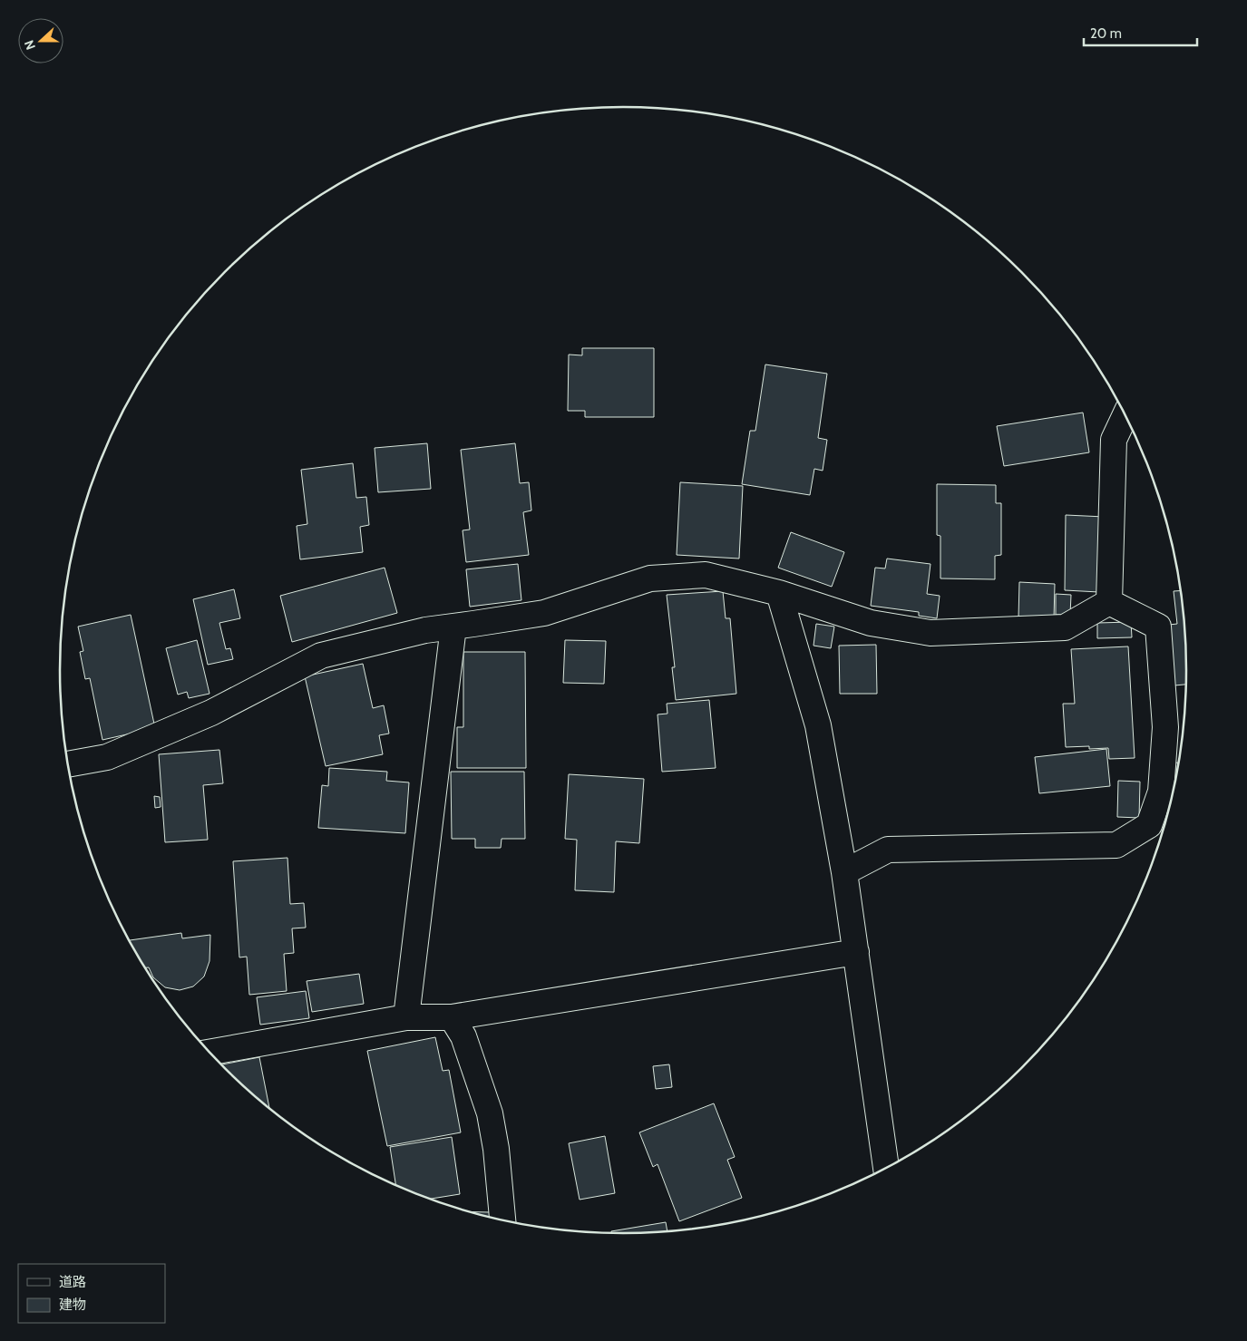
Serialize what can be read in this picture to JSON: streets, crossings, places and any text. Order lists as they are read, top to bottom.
{
  "legend": ["道路", "建物"],
  "scale_bar": "20 m",
  "north": "left"
}
